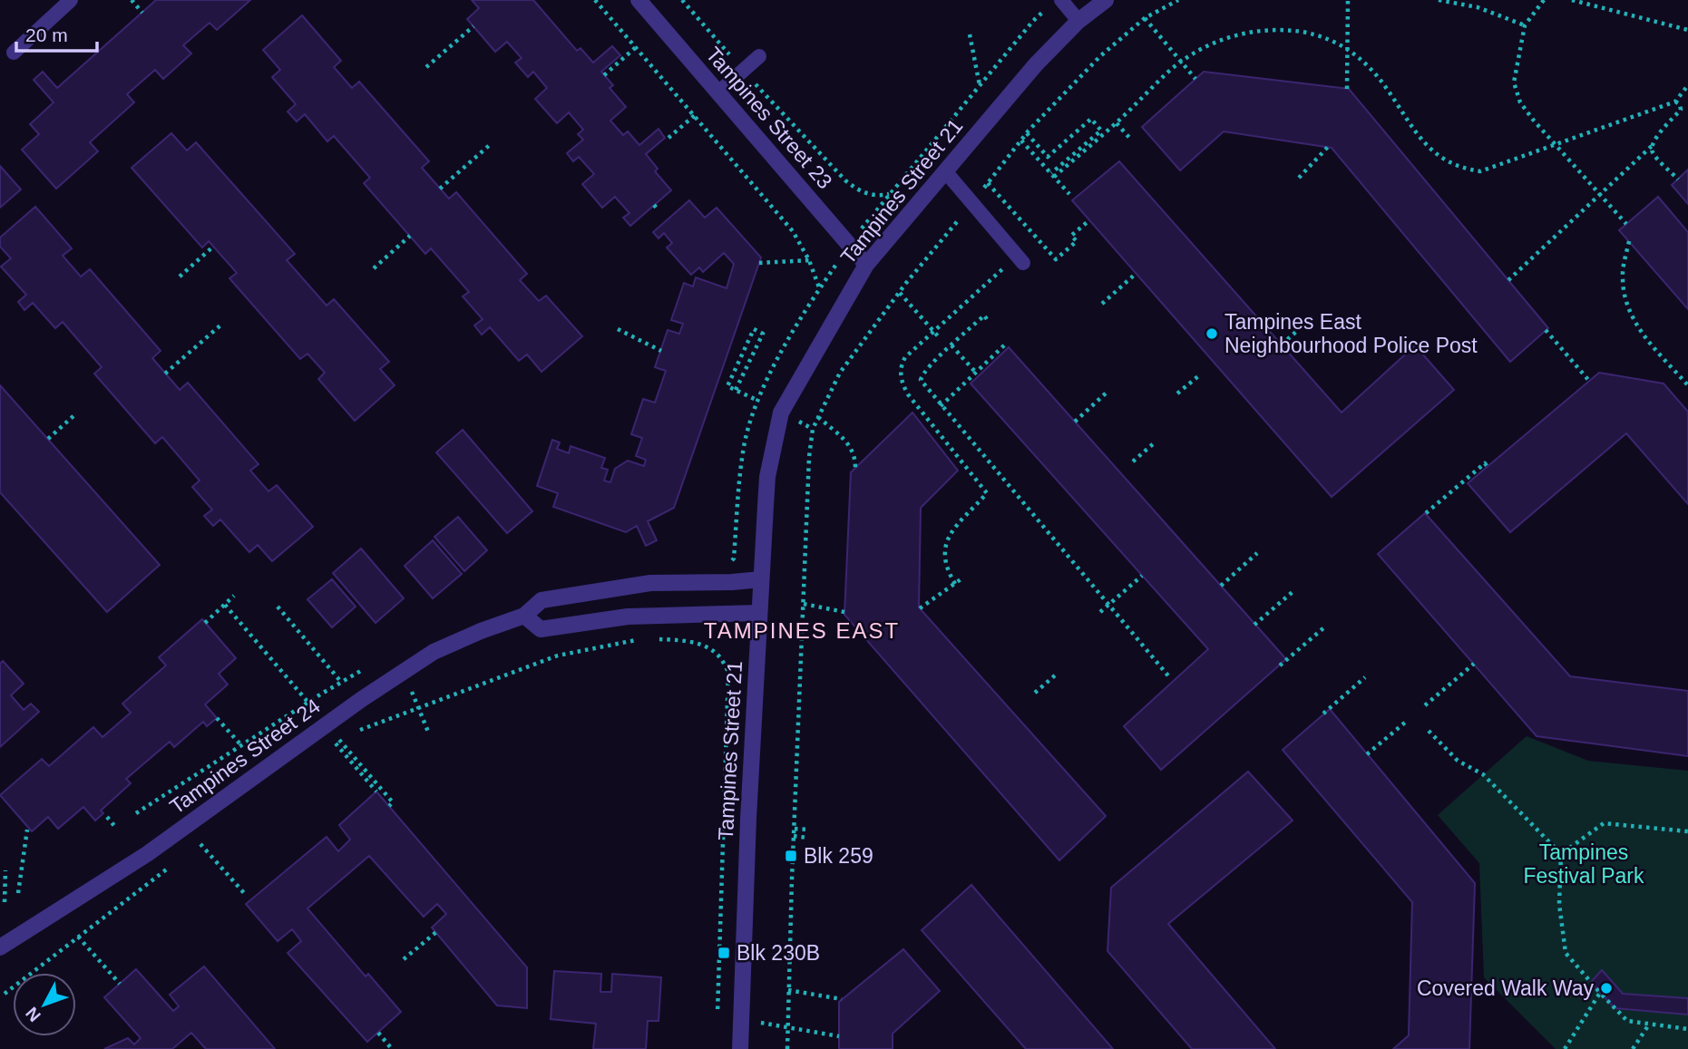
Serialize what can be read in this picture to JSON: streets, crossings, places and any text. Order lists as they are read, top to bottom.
{
  "streets": {
    "street": ["Tampines Street 23", "Tampines Street 21", "Tampines Street 24"]
  },
  "crossings": [
    ["Tampines Street 23", "Tampines Street 21"],
    ["Tampines Street 21", "Tampines Street 24"]
  ],
  "districts": ["TAMPINES EAST"],
  "parks": ["Tampines Festival Park"],
  "places": {
    "other": ["Tampines East Neighbourhood Police Post", "Covered Walk Way"],
    "transit": ["Blk 259", "Blk 230B"]
  },
  "scale_bar": "20 m",
  "north": "bottom left"
}
